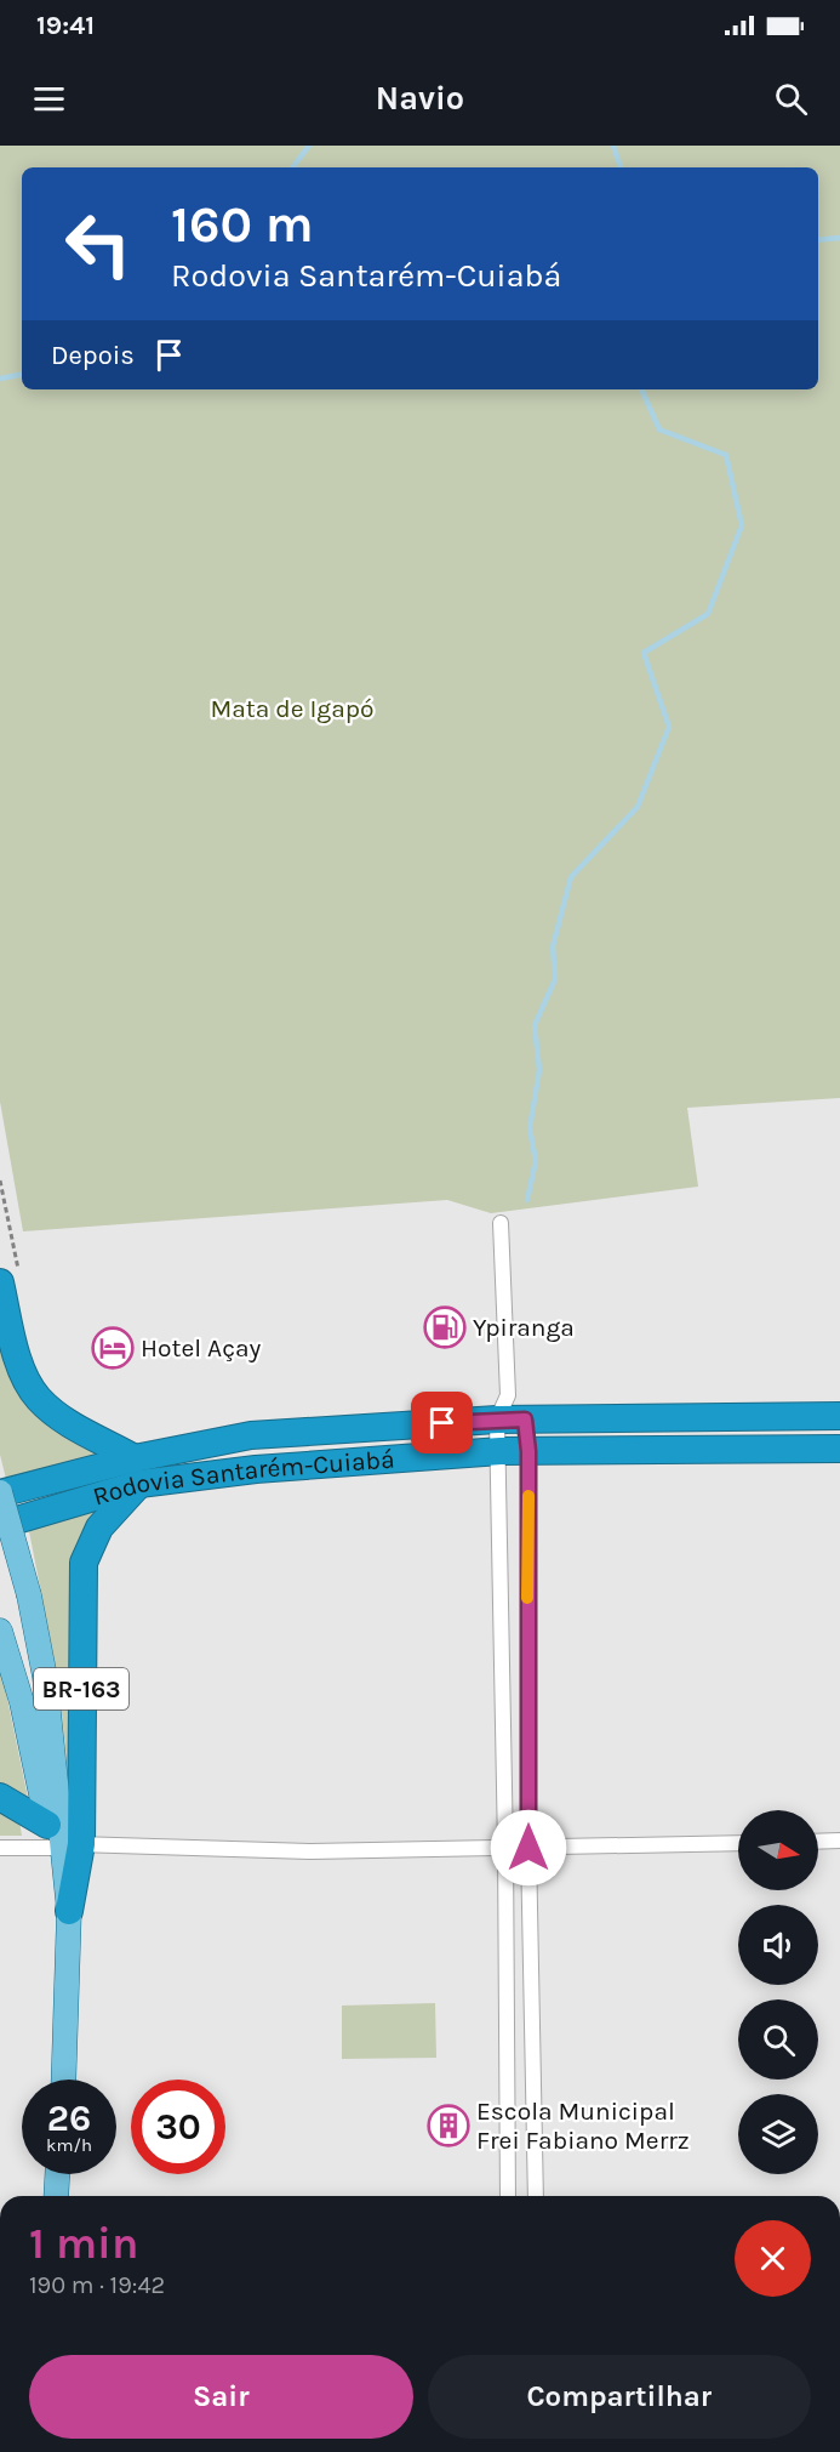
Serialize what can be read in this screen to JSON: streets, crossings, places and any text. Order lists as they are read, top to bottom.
{
  "streets": {
    "highway": ["Rodovia Santarém-Cuiabá", "BR-163"]
  },
  "crossings": [
    ["Rodovia Santarém-Cuiabá", "BR-163"]
  ],
  "parks": ["Mata de Igapó"],
  "places": {
    "fuel station": ["Ypiranga"],
    "hotel": ["Hotel Açay"],
    "building": ["Escola Municipal Frei Fabiano Merrz"]
  },
  "north": "right",
  "page": {
    "status": "19:41",
    "header": "Navio",
    "turn": ["160 m", "Rodovia Santarém-Cuiabá"],
    "then": "Depois",
    "speed": "26 km/h",
    "limit": "30",
    "heading": ["1 min", "190 m · 19:42"],
    "buttons": ["Sair", "Compartilhar"]
  }
}
